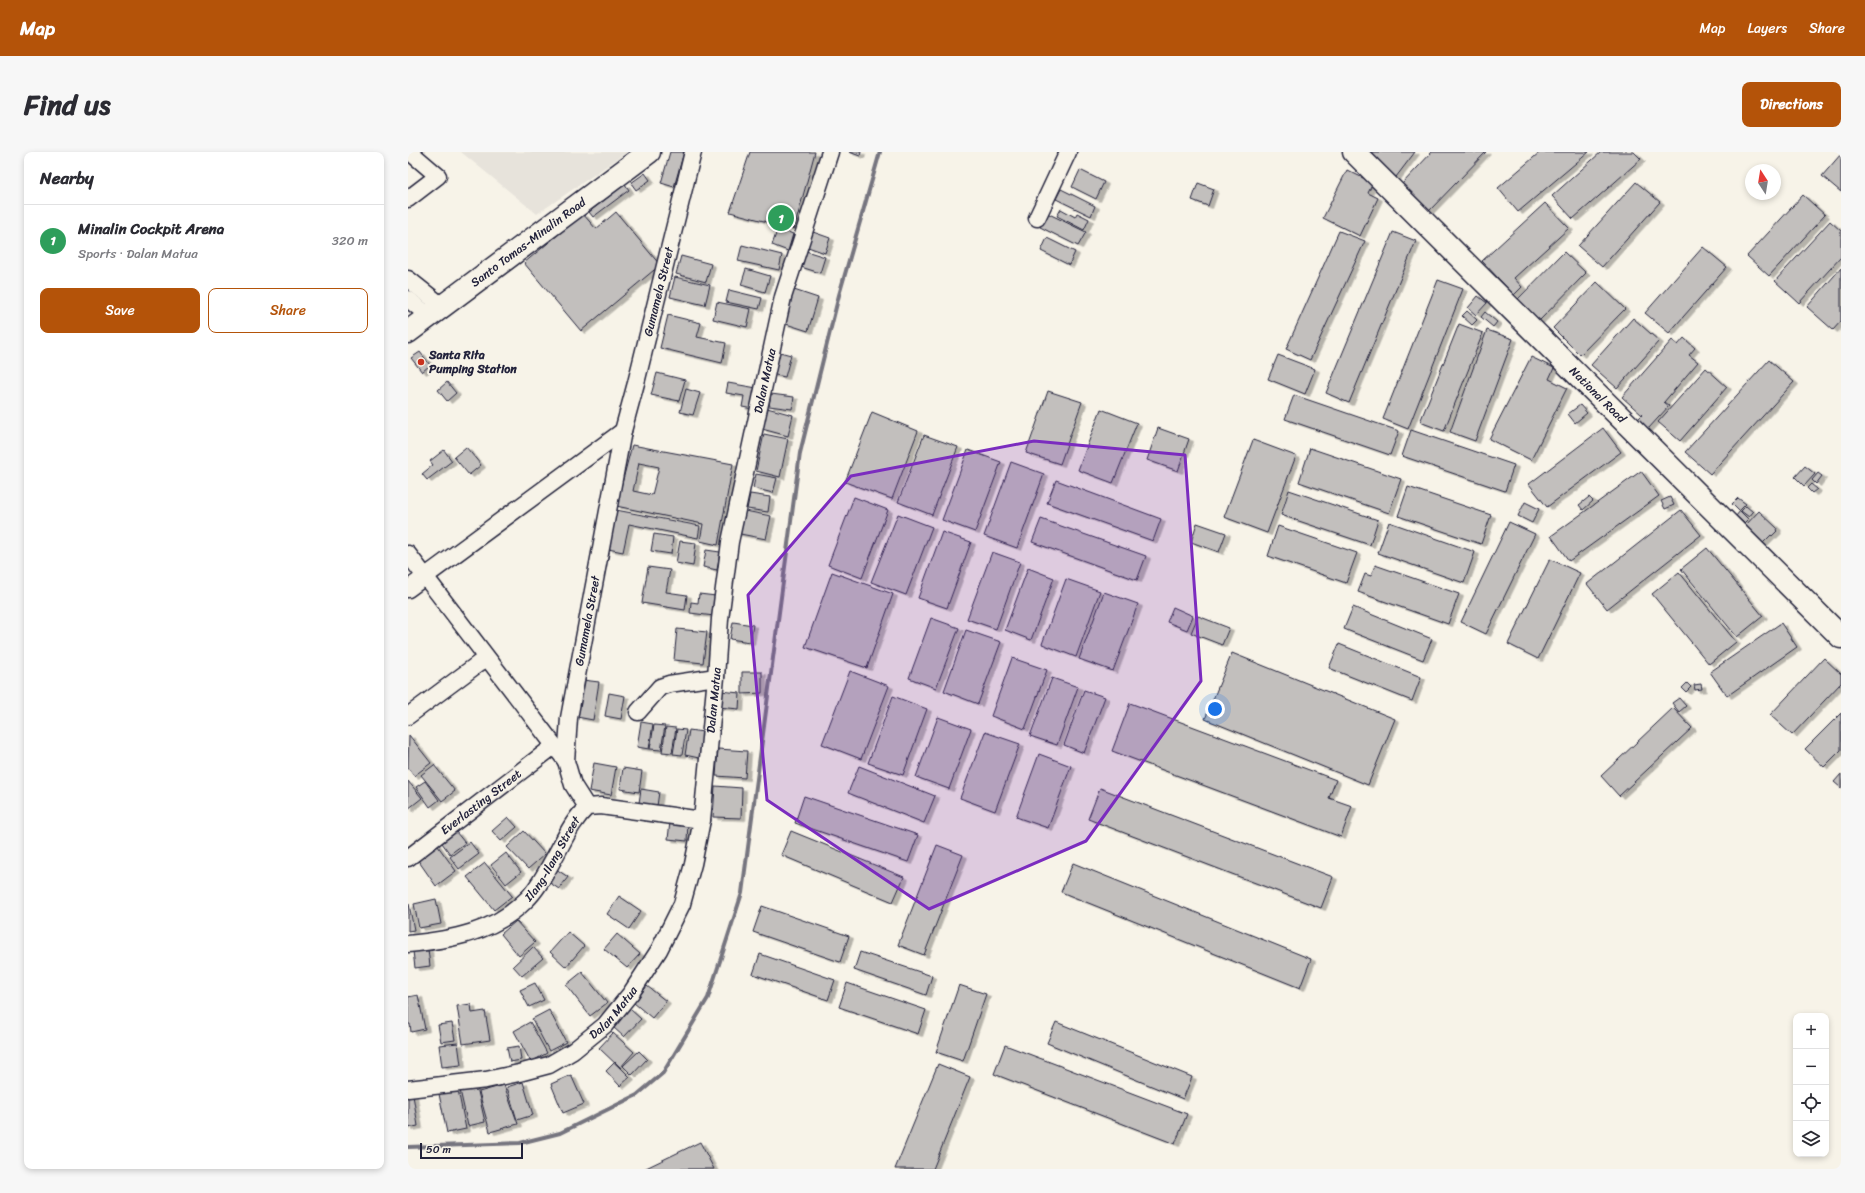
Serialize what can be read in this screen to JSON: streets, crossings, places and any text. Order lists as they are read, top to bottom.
{
  "streets": {
    "main road": ["Santo Tomas-Minalin Road", "National Road"],
    "street": [
      "Gumamela Street",
      "Dalan Matua",
      "Everlasting Street",
      "Ilang-Ilang Street"
    ]
  },
  "crossings": [
    ["Gumamela Street", "Ilang-Ilang Street"],
    ["Dalan Matua", "Ilang-Ilang Street"]
  ],
  "places": ["Santa Rita Pumping Station"],
  "scale_bar": "50 m",
  "north": "top",
  "page": {
    "header": "Map",
    "nav": ["Map", "Layers", "Share"],
    "title": "Find us",
    "buttons": [
      "Directions",
      ["Save", "Share"]
    ],
    "heading": "Nearby",
    "pins": "1",
    "list": [
      {
        "mark": "1",
        "name": "Minalin Cockpit Arena",
        "note": "Sports · Dalan Matua",
        "value": "320 m"
      }
    ],
    "map_buttons": ["+", "−"],
    "scale": "50 m"
  }
}
